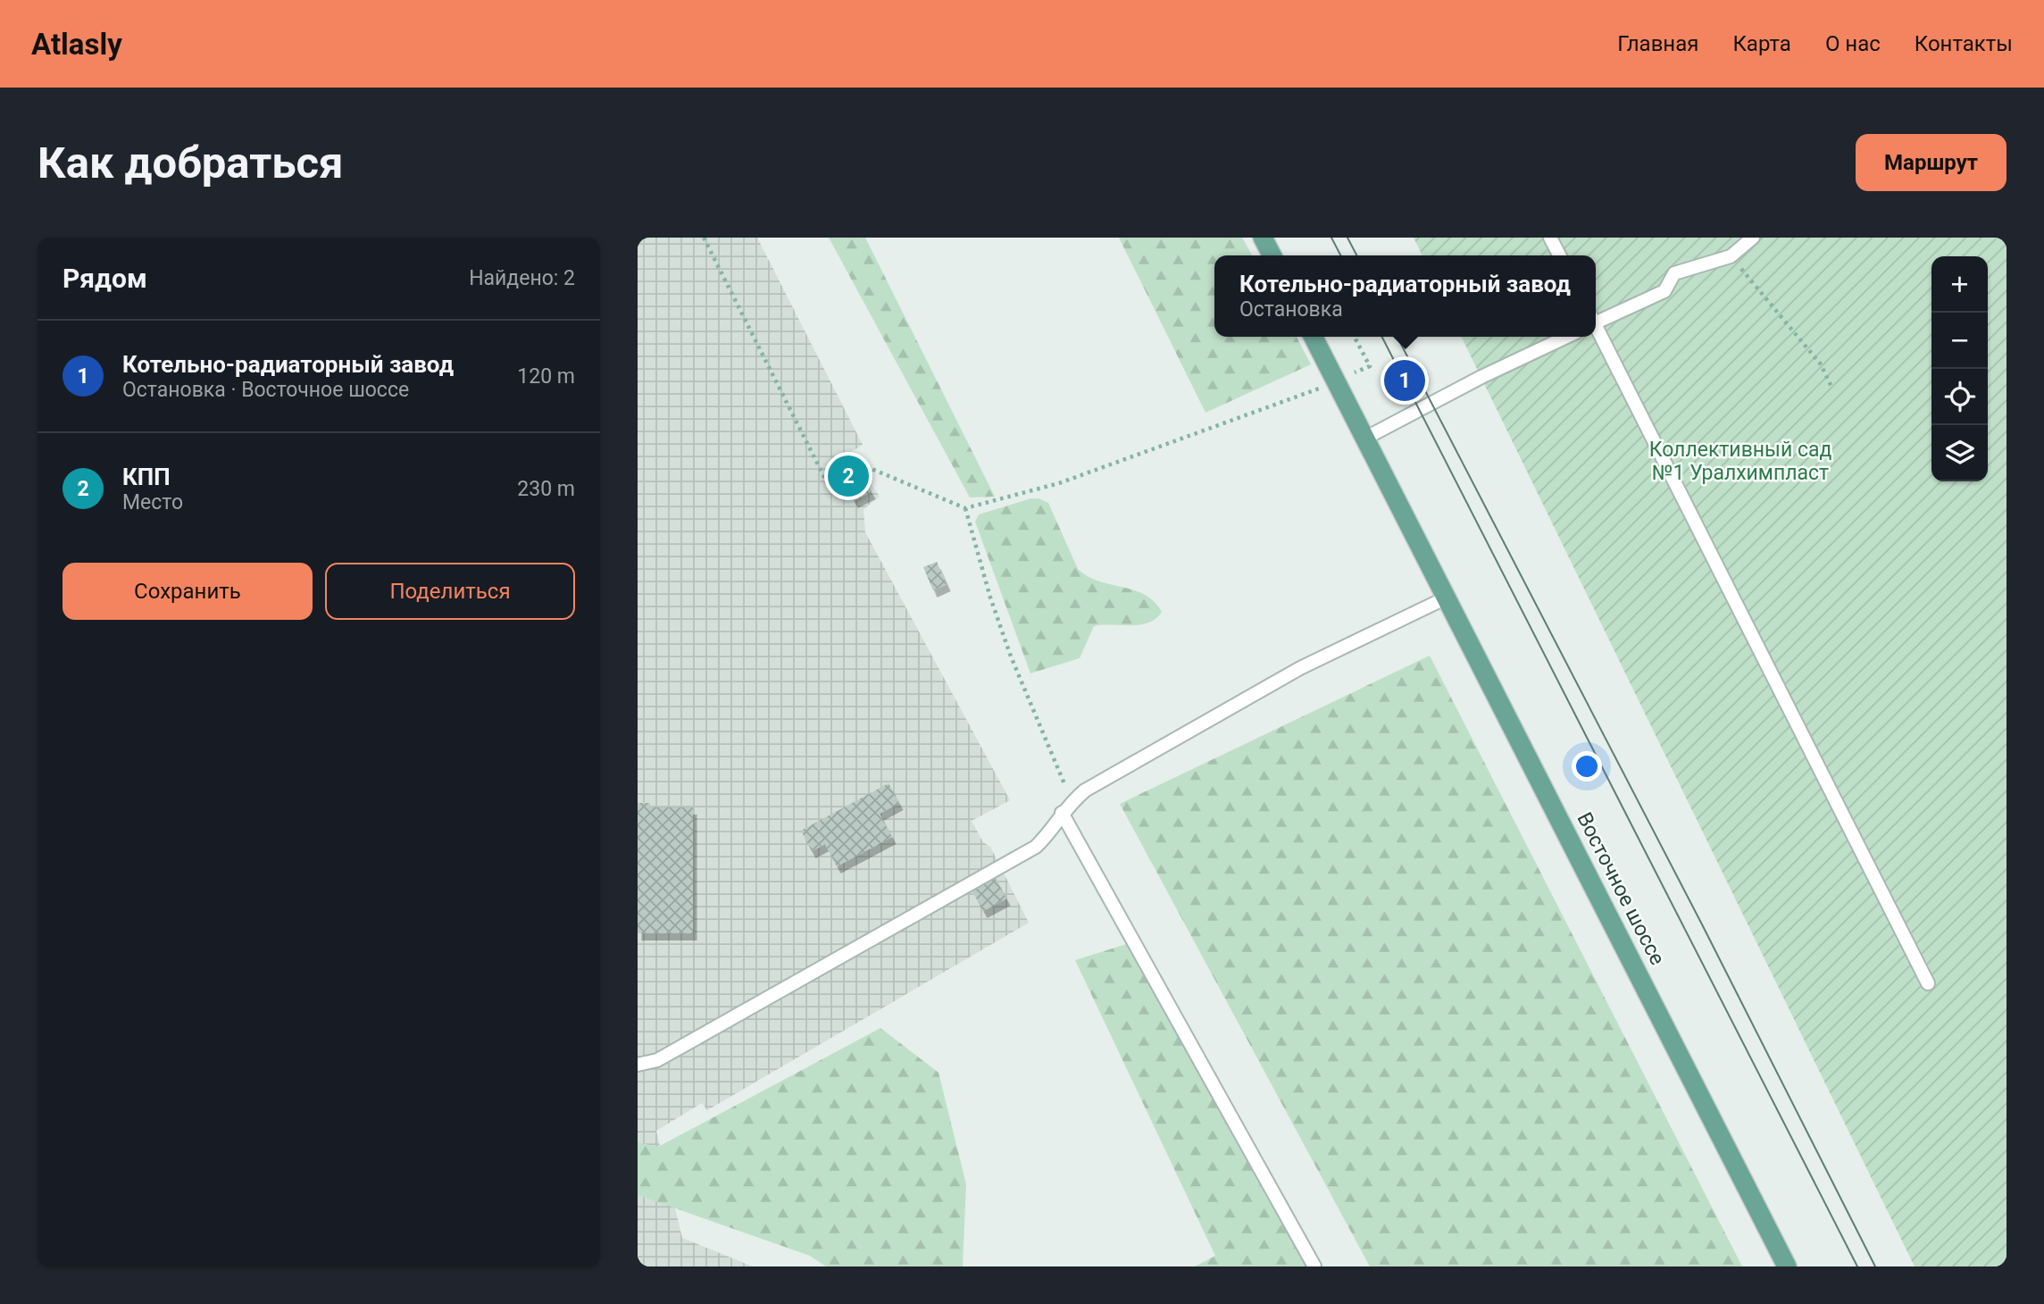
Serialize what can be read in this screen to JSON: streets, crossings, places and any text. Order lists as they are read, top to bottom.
{
  "streets": {
    "main road": ["Восточное шоссе"]
  },
  "parks": ["Коллективный сад №1 Уралхимпласт"],
  "page": {
    "header": "Atlasly",
    "nav": [
      "Главная",
      "Карта",
      "О нас",
      "Контакты"
    ],
    "buttons": [
      "Маршрут",
      ["Сохранить", "Поделиться"]
    ],
    "title": "Как добраться",
    "heading": ["Рядом", "Найдено: 2"],
    "popup": ["Котельно-радиаторный завод", "Остановка"],
    "map_buttons": ["+", "−"],
    "list": [
      {
        "mark": "1",
        "name": "Котельно-радиаторный завод",
        "note": "Остановка · Восточное шоссе",
        "value": "120 m"
      },
      {
        "mark": "2",
        "name": "КПП",
        "note": "Место",
        "value": "230 m"
      }
    ],
    "pins": ["1", "2"]
  }
}
